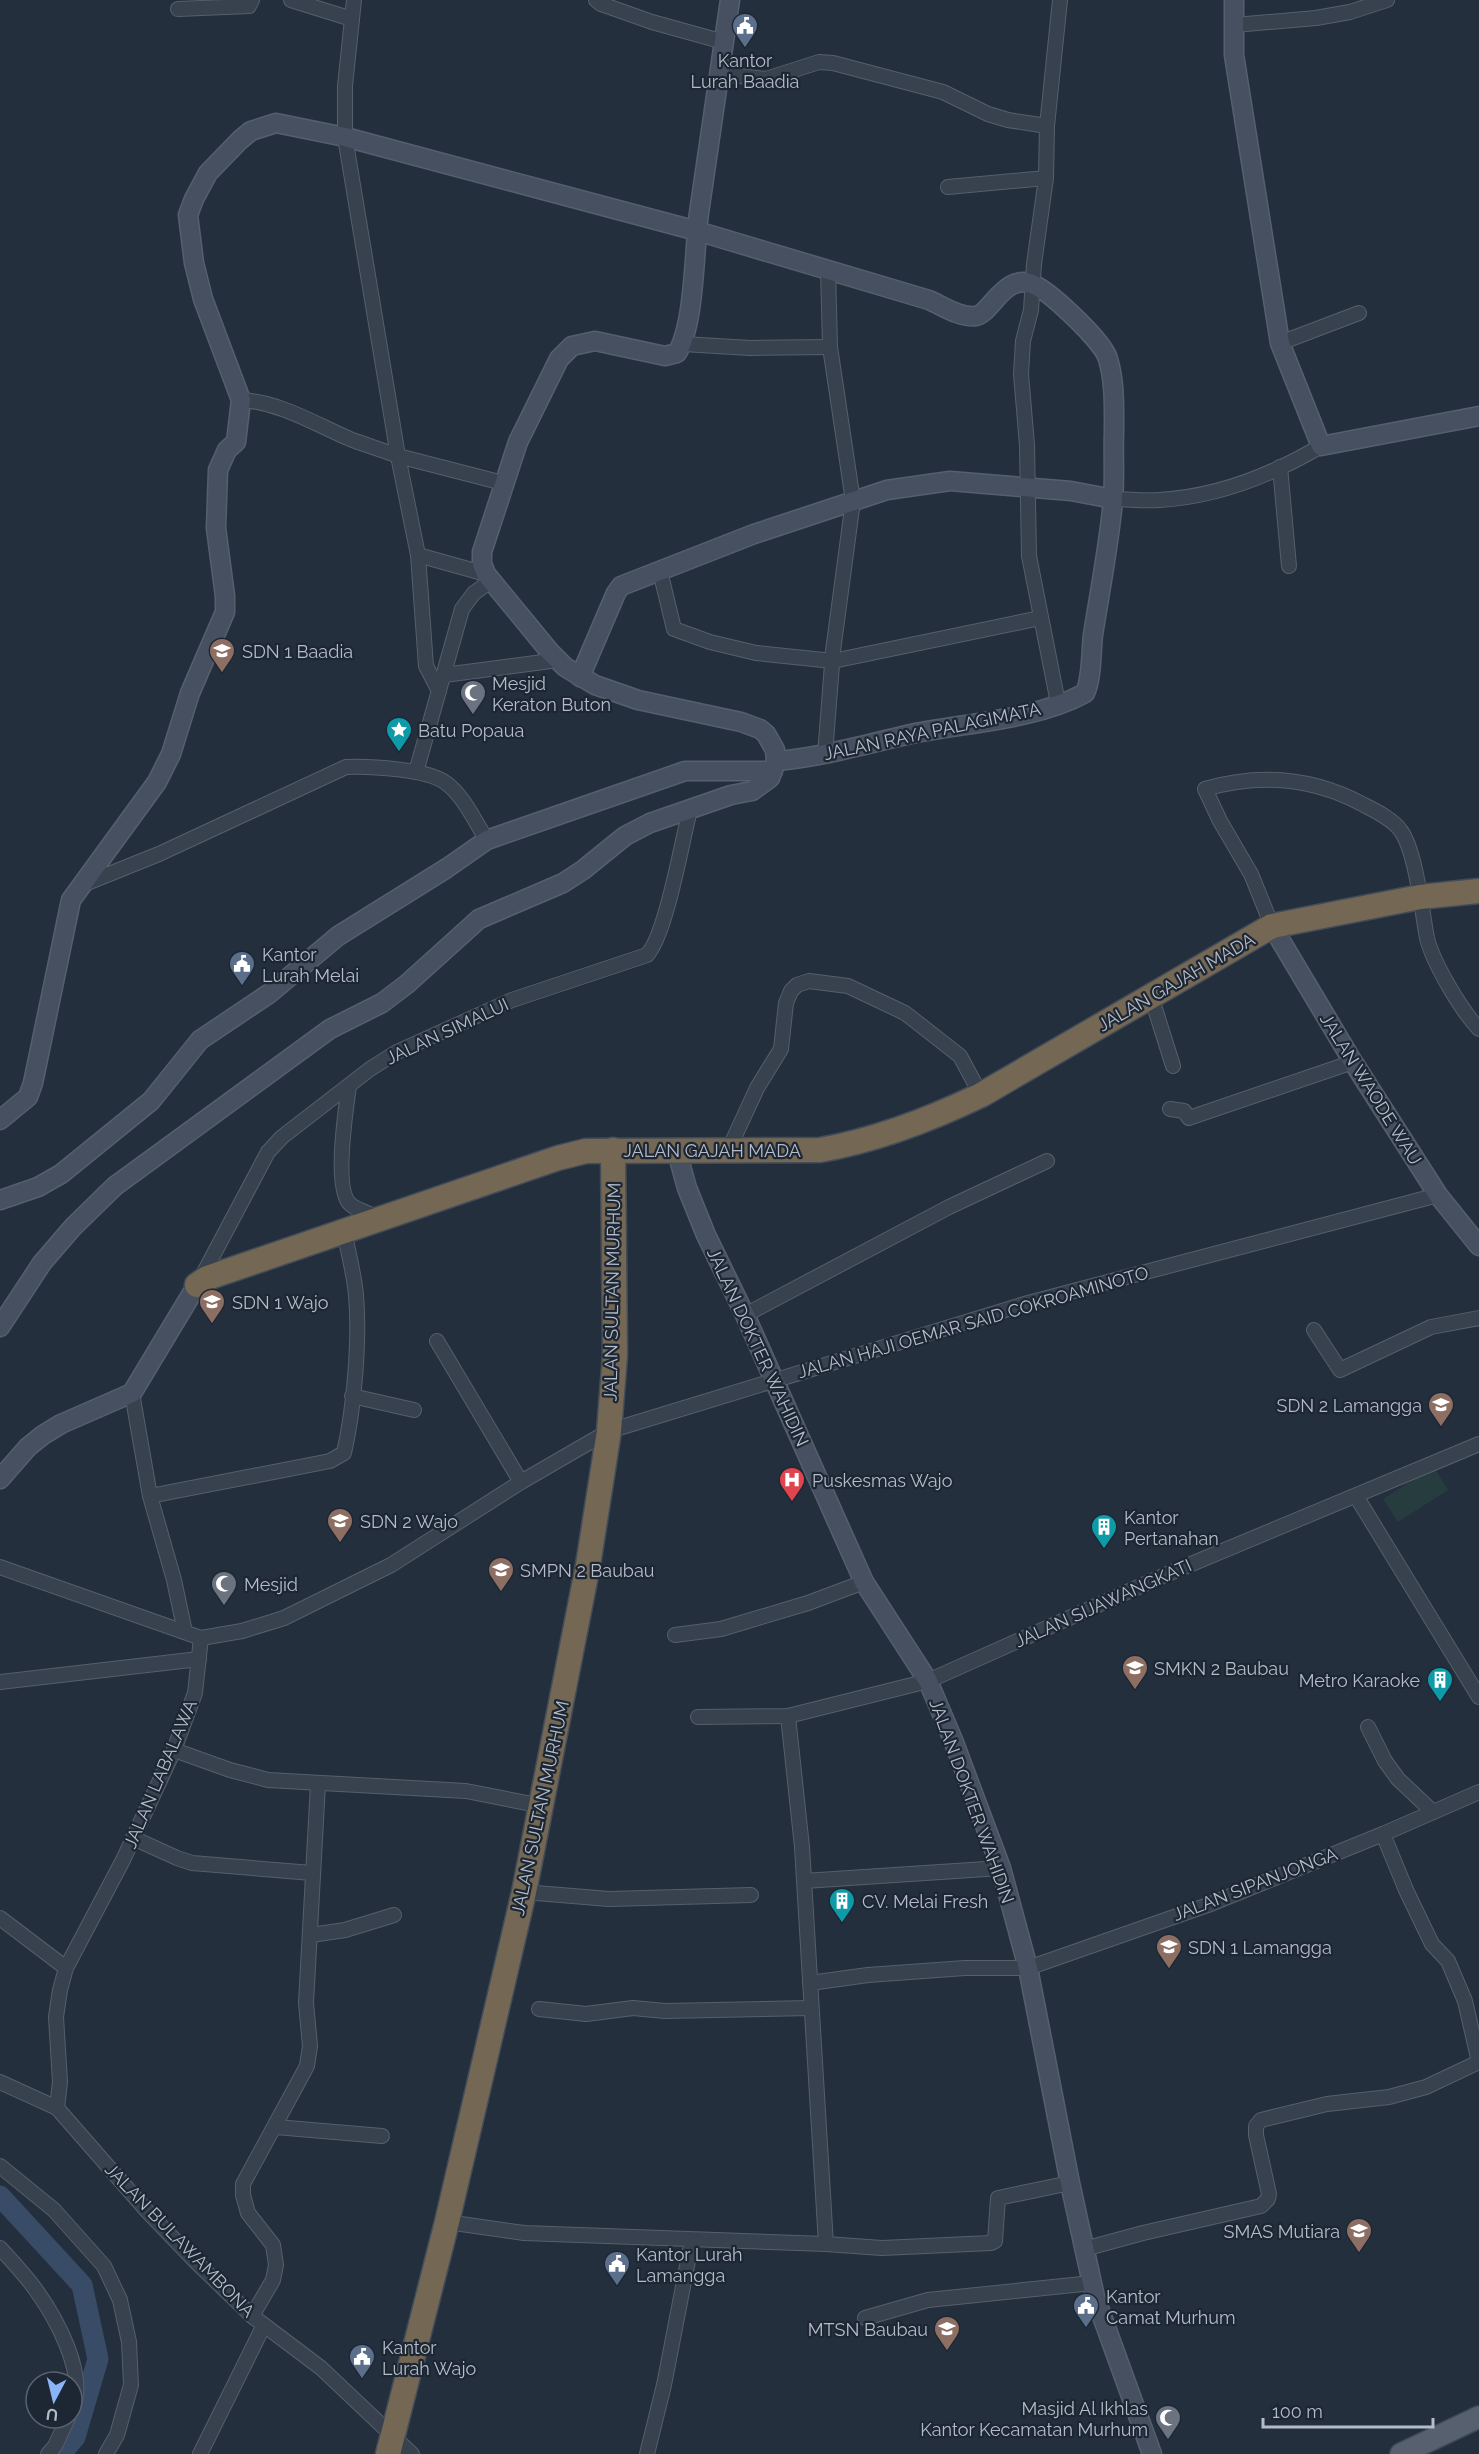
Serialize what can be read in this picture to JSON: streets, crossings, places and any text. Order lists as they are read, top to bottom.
{
  "streets": {
    "highway": ["JALAN GAJAH MADA", "JALAN SULTAN MURHUM"],
    "street": [
      "JALAN RAYA PALAGIMATA",
      "JALAN SIMALUI",
      "JALAN WAODE WAU",
      "JALAN HAJI OEMAR SAID COKROAMINOTO",
      "JALAN DOKTER WAHIDIN",
      "JALAN SIJAWANGKATI",
      "JALAN LABALAWA",
      "JALAN SIPANJONGA",
      "JALAN BULAWAMBONA"
    ]
  },
  "crossings": [
    ["JALAN GAJAH MADA", "JALAN SIMALUI"],
    ["JALAN GAJAH MADA", "JALAN WAODE WAU"],
    ["JALAN GAJAH MADA", "JALAN SULTAN MURHUM"],
    ["JALAN GAJAH MADA", "JALAN DOKTER WAHIDIN"],
    ["JALAN WAODE WAU", "JALAN HAJI OEMAR SAID COKROAMINOTO"],
    ["JALAN SULTAN MURHUM", "JALAN HAJI OEMAR SAID COKROAMINOTO"],
    ["JALAN SULTAN MURHUM", "JALAN BULAWAMBONA"],
    ["JALAN HAJI OEMAR SAID COKROAMINOTO", "JALAN DOKTER WAHIDIN"],
    ["JALAN HAJI OEMAR SAID COKROAMINOTO", "JALAN LABALAWA"],
    ["JALAN DOKTER WAHIDIN", "JALAN SIJAWANGKATI"],
    ["JALAN DOKTER WAHIDIN", "JALAN SIPANJONGA"],
    ["JALAN LABALAWA", "JALAN BULAWAMBONA"]
  ],
  "places": {
    "public building": [
      "Kantor Lurah Baadia",
      "Kantor Lurah Melai",
      "Kantor Lurah Lamangga",
      "Kantor Camat Murhum",
      "Kantor Lurah Wajo"
    ],
    "school or university": [
      "SDN 1 Baadia",
      "SDN 1 Wajo",
      "SDN 2 Lamangga",
      "SDN 2 Wajo",
      "SMPN 2 Baubau",
      "SMKN 2 Baubau",
      "SDN 1 Lamangga",
      "SMAS Mutiara",
      "MTSN Baubau"
    ],
    "mosque": ["Mesjid Keraton Buton", "Mesjid", "Masjid Al Ikhlas Kantor Kecamatan Murhum"],
    "place": ["Batu Popaua"],
    "hospital": ["Puskesmas Wajo"],
    "building": ["Kantor Pertanahan", "Metro Karaoke", "CV. Melai Fresh"]
  },
  "scale_bar": "100 m",
  "north": "bottom"
}
